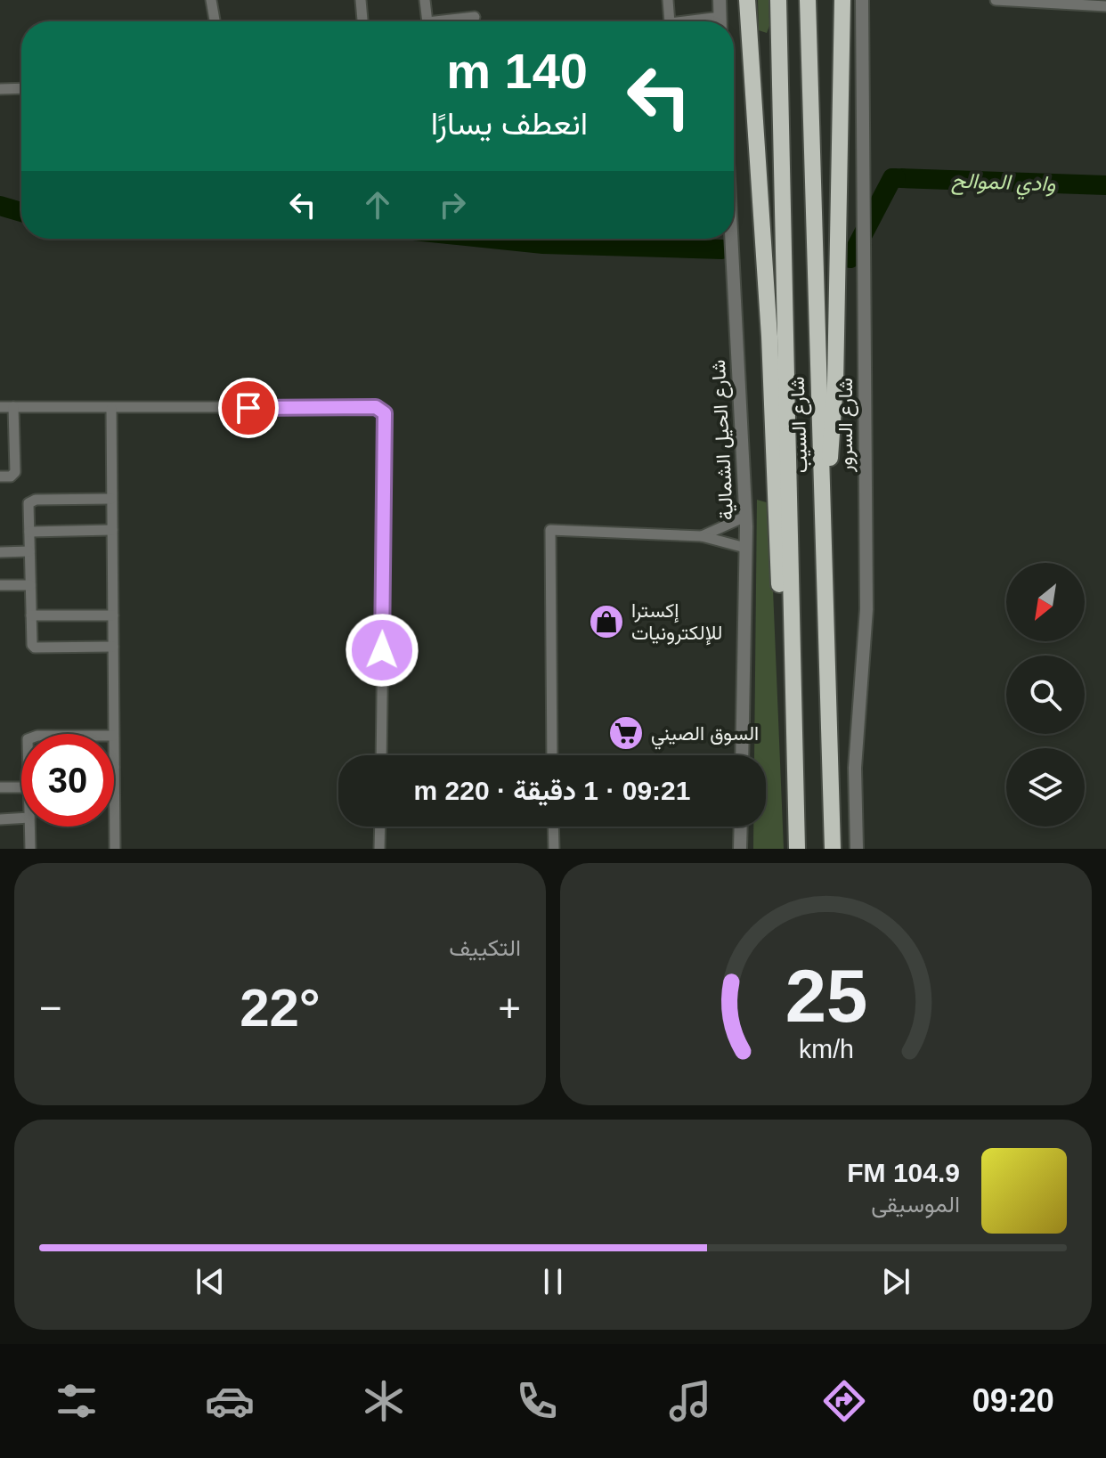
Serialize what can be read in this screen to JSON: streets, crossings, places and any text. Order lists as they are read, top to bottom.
{
  "streets": {
    "highway": ["شارع السيب"],
    "street": ["شارع السرور", "شارع الحيل الشمالية"]
  },
  "water": ["وادي الموالح"],
  "places": {
    "shop": ["إكسترا للإلكترونيات"],
    "supermarket": ["السوق الصيني"]
  },
  "north": "bottom left",
  "page": {
    "turn": ["140 m", "انعطف يسارًا"],
    "limit": "30",
    "trip": "09:21 · 1 دقيقة · 220 m",
    "tile": "التكييف",
    "heat": ["−", "22°", "+"],
    "song": ["104.9 FM", "الموسيقى"],
    "tabs": "09:20",
    "gauge": ["25", "km/h"]
  }
}
